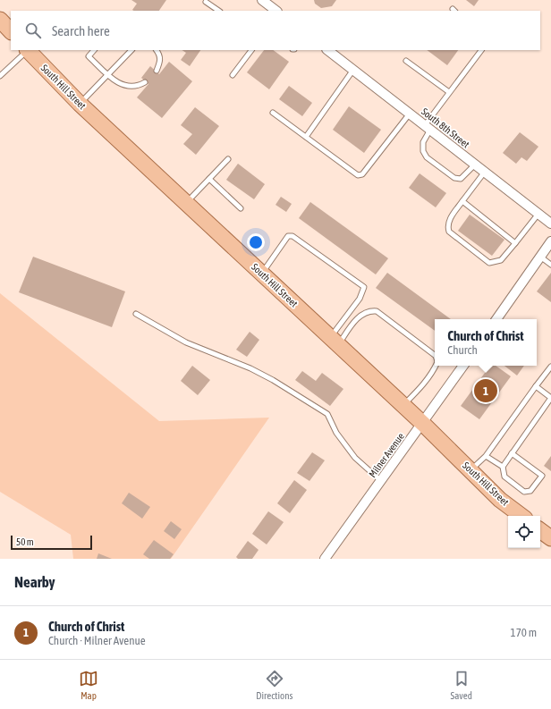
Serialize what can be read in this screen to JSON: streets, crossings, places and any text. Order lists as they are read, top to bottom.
{
  "streets": {
    "main road": ["South Hill Street"],
    "street": ["South 8th Street", "Milner Avenue"]
  },
  "crossings": [
    ["South Hill Street", "Milner Avenue"]
  ],
  "scale_bar": "50 m",
  "page": {
    "search": "Search here",
    "popup": ["Church of Christ", "Church"],
    "pins": "1",
    "scale": "50 m",
    "heading": "Nearby",
    "list": [
      {
        "mark": "1",
        "name": "Church of Christ",
        "note": "Church · Milner Avenue",
        "value": "170 m"
      }
    ],
    "nav": ["Map", "Directions", "Saved"]
  }
}
